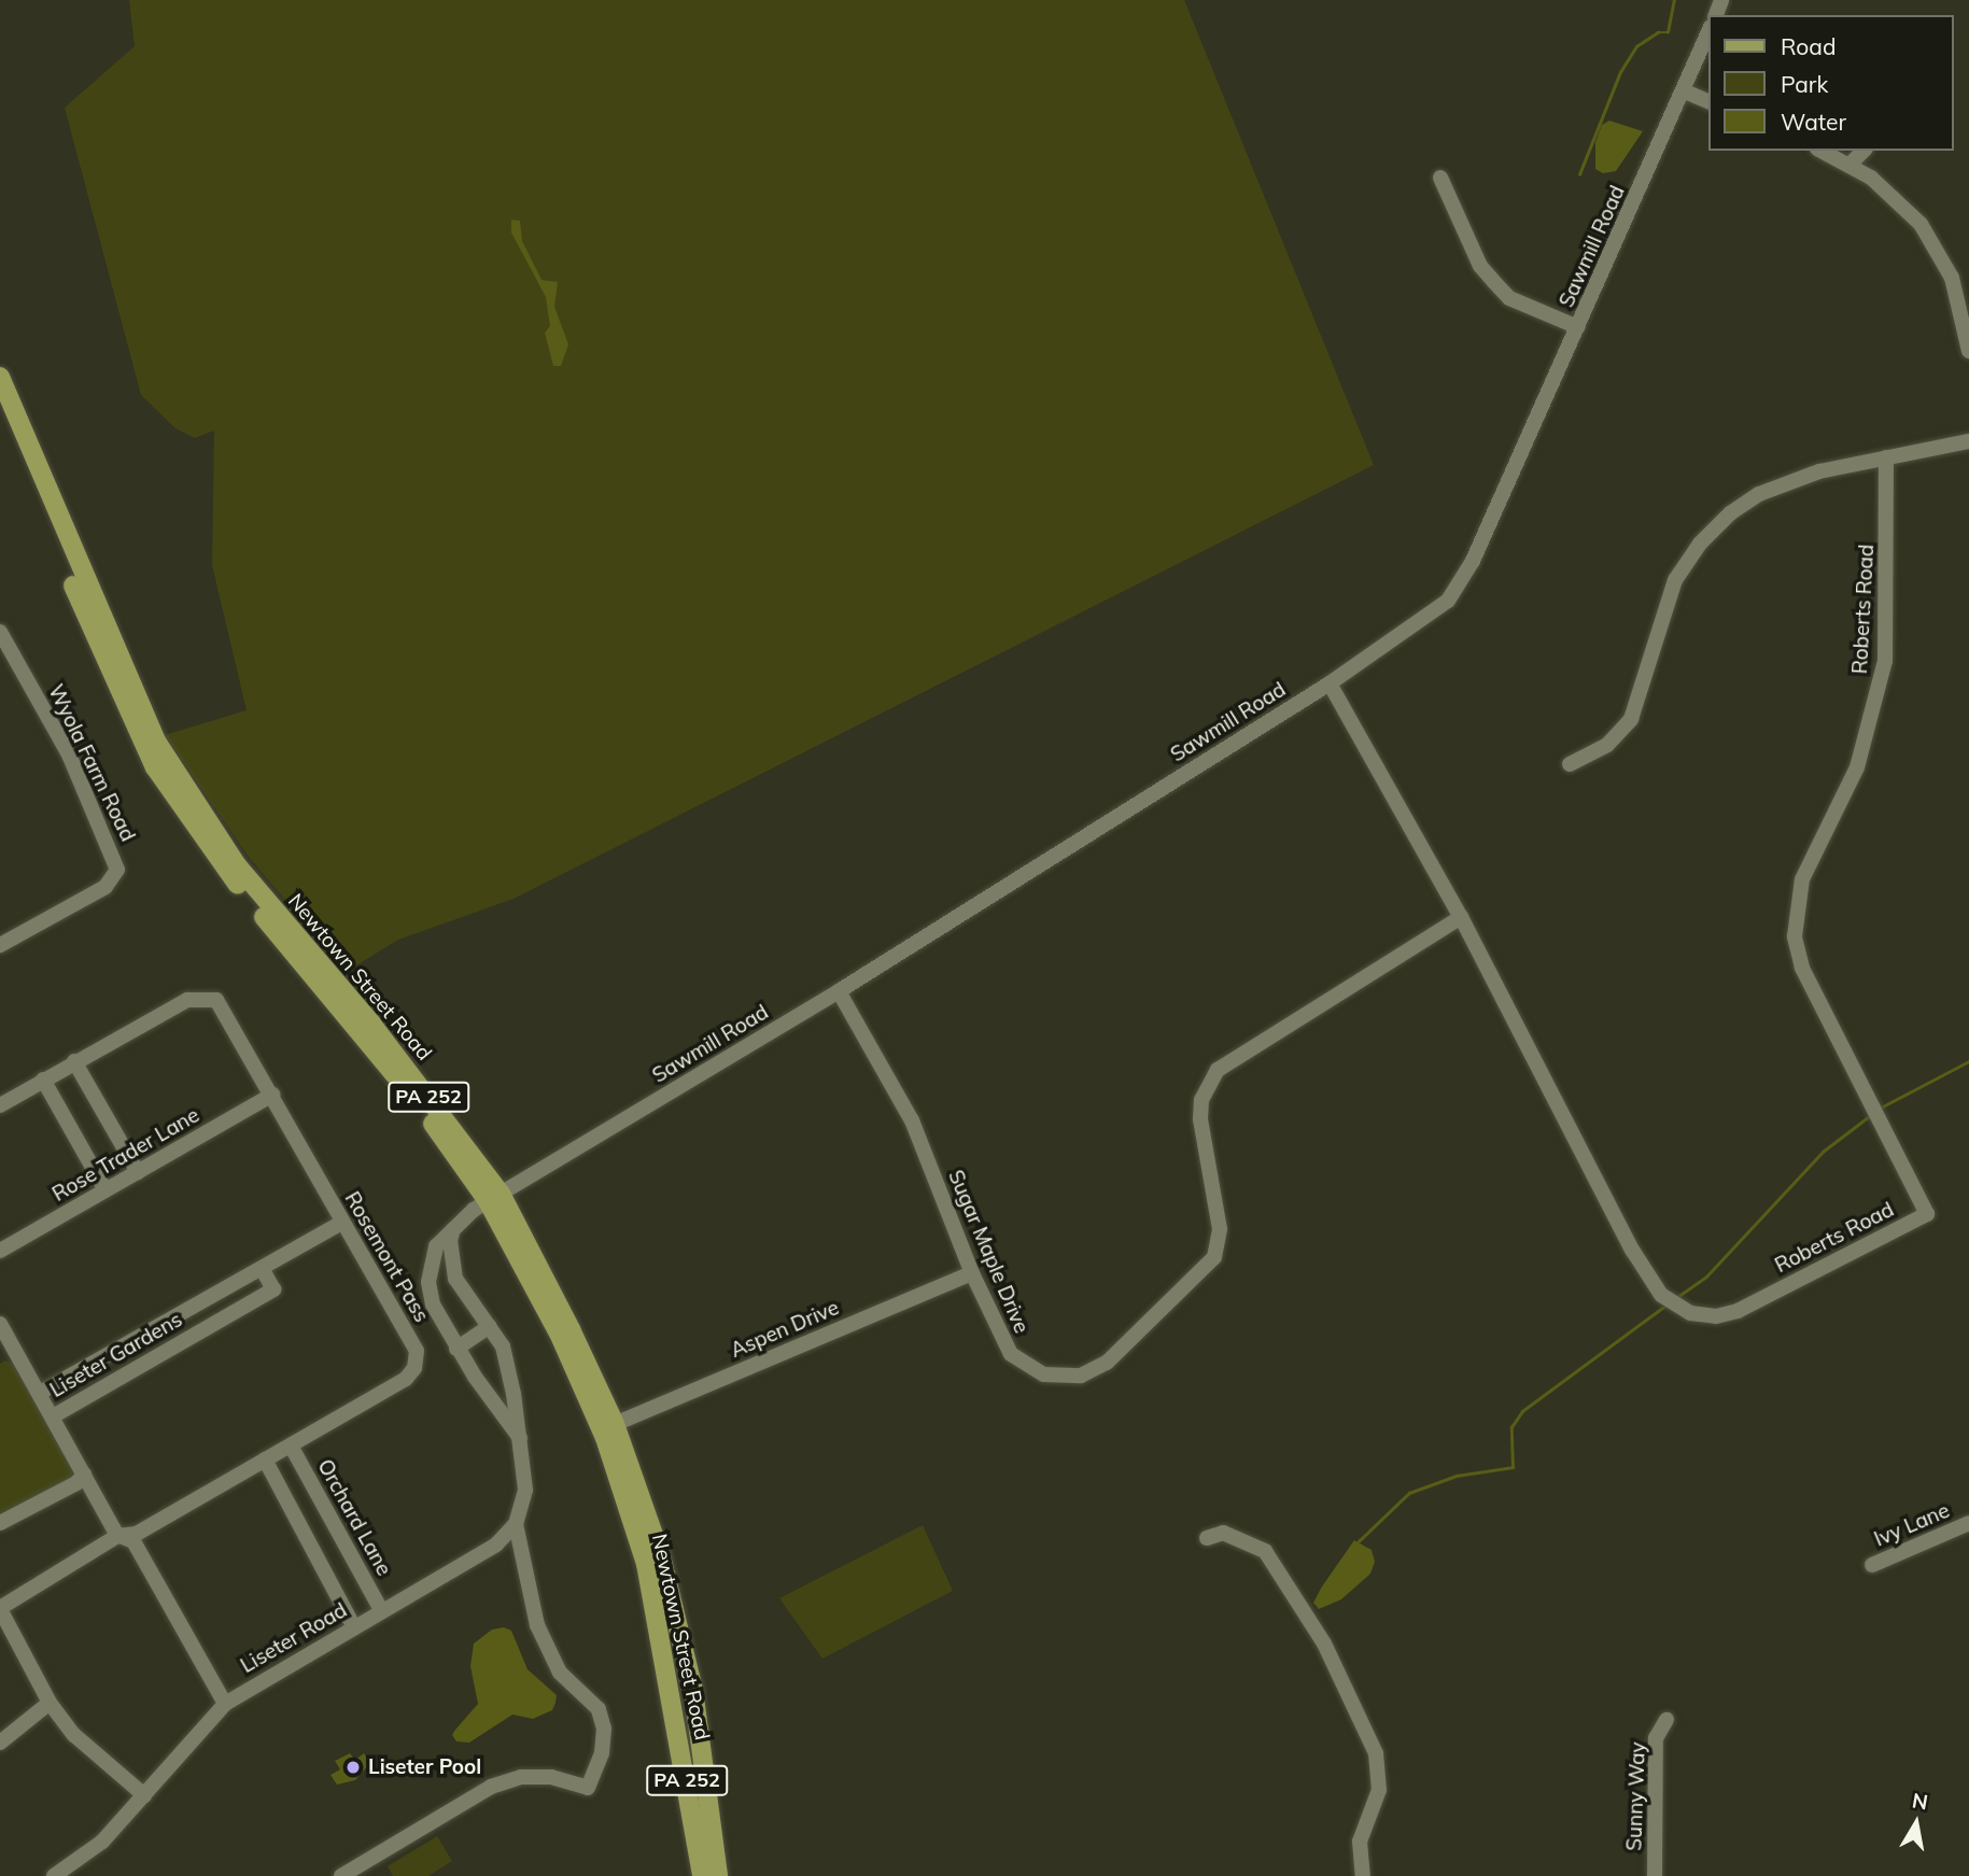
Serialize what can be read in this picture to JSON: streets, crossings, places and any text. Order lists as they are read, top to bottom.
{
  "streets": {
    "main road": ["Newtown Street Road", "PA 252"],
    "street": [
      "Sawmill Road",
      "Roberts Road",
      "Wyola Farm Road",
      "Rose Trader Lane",
      "Sugar Maple Drive",
      "Rosemont Pass",
      "Aspen Drive",
      "Liseter Gardens",
      "Orchard Lane",
      "Ivy Lane",
      "Liseter Road",
      "Sunny Way"
    ]
  },
  "crossings": [
    ["Sawmill Road", "Roberts Road"],
    ["Sawmill Road", "Newtown Street Road"],
    ["Sawmill Road", "Sugar Maple Drive"],
    ["Roberts Road", "Sugar Maple Drive"],
    ["Newtown Street Road", "Aspen Drive"],
    ["Rose Trader Lane", "Rosemont Pass"],
    ["Sugar Maple Drive", "Aspen Drive"],
    ["Rosemont Pass", "Liseter Gardens"],
    ["Rosemont Pass", "Orchard Lane"],
    ["Orchard Lane", "Liseter Road"]
  ],
  "places": ["Liseter Pool"],
  "legend": ["Road", "Park", "Water"],
  "north": "top"
}
